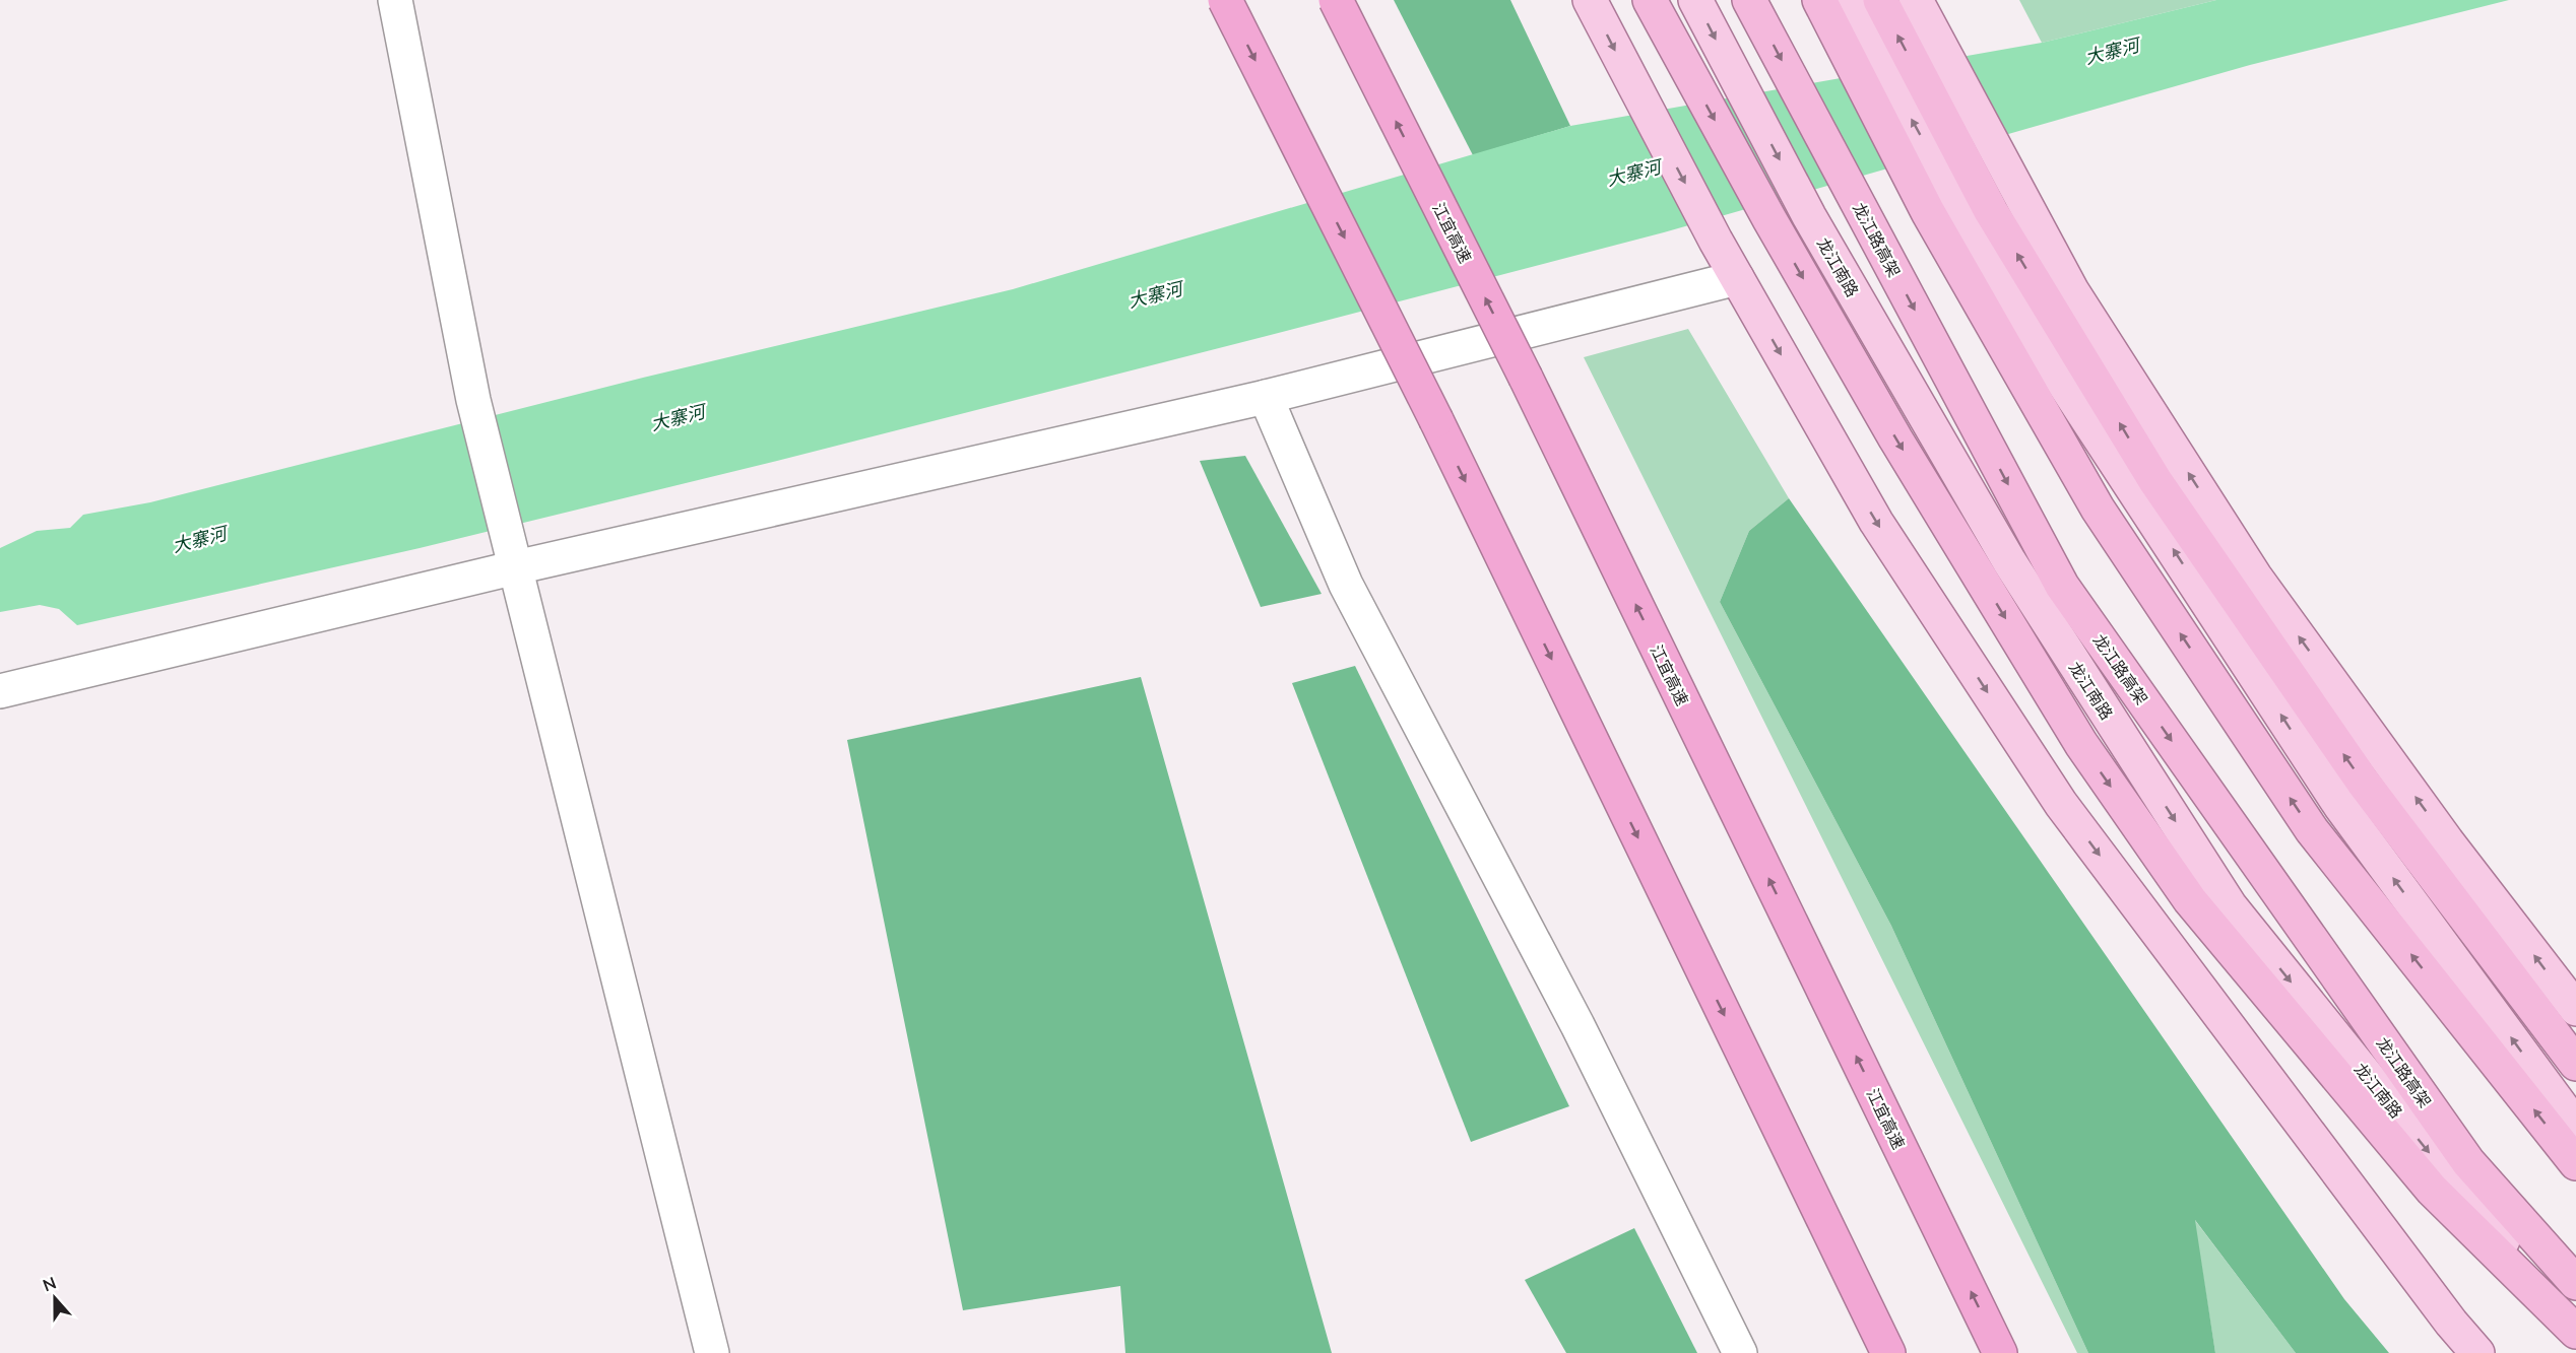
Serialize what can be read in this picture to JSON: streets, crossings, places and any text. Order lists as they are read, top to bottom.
{
  "streets": {
    "highway": ["江宜高速", "龙江路高架"],
    "main road": ["龙江南路"]
  },
  "water": ["大寨河"],
  "north": "top"
}
